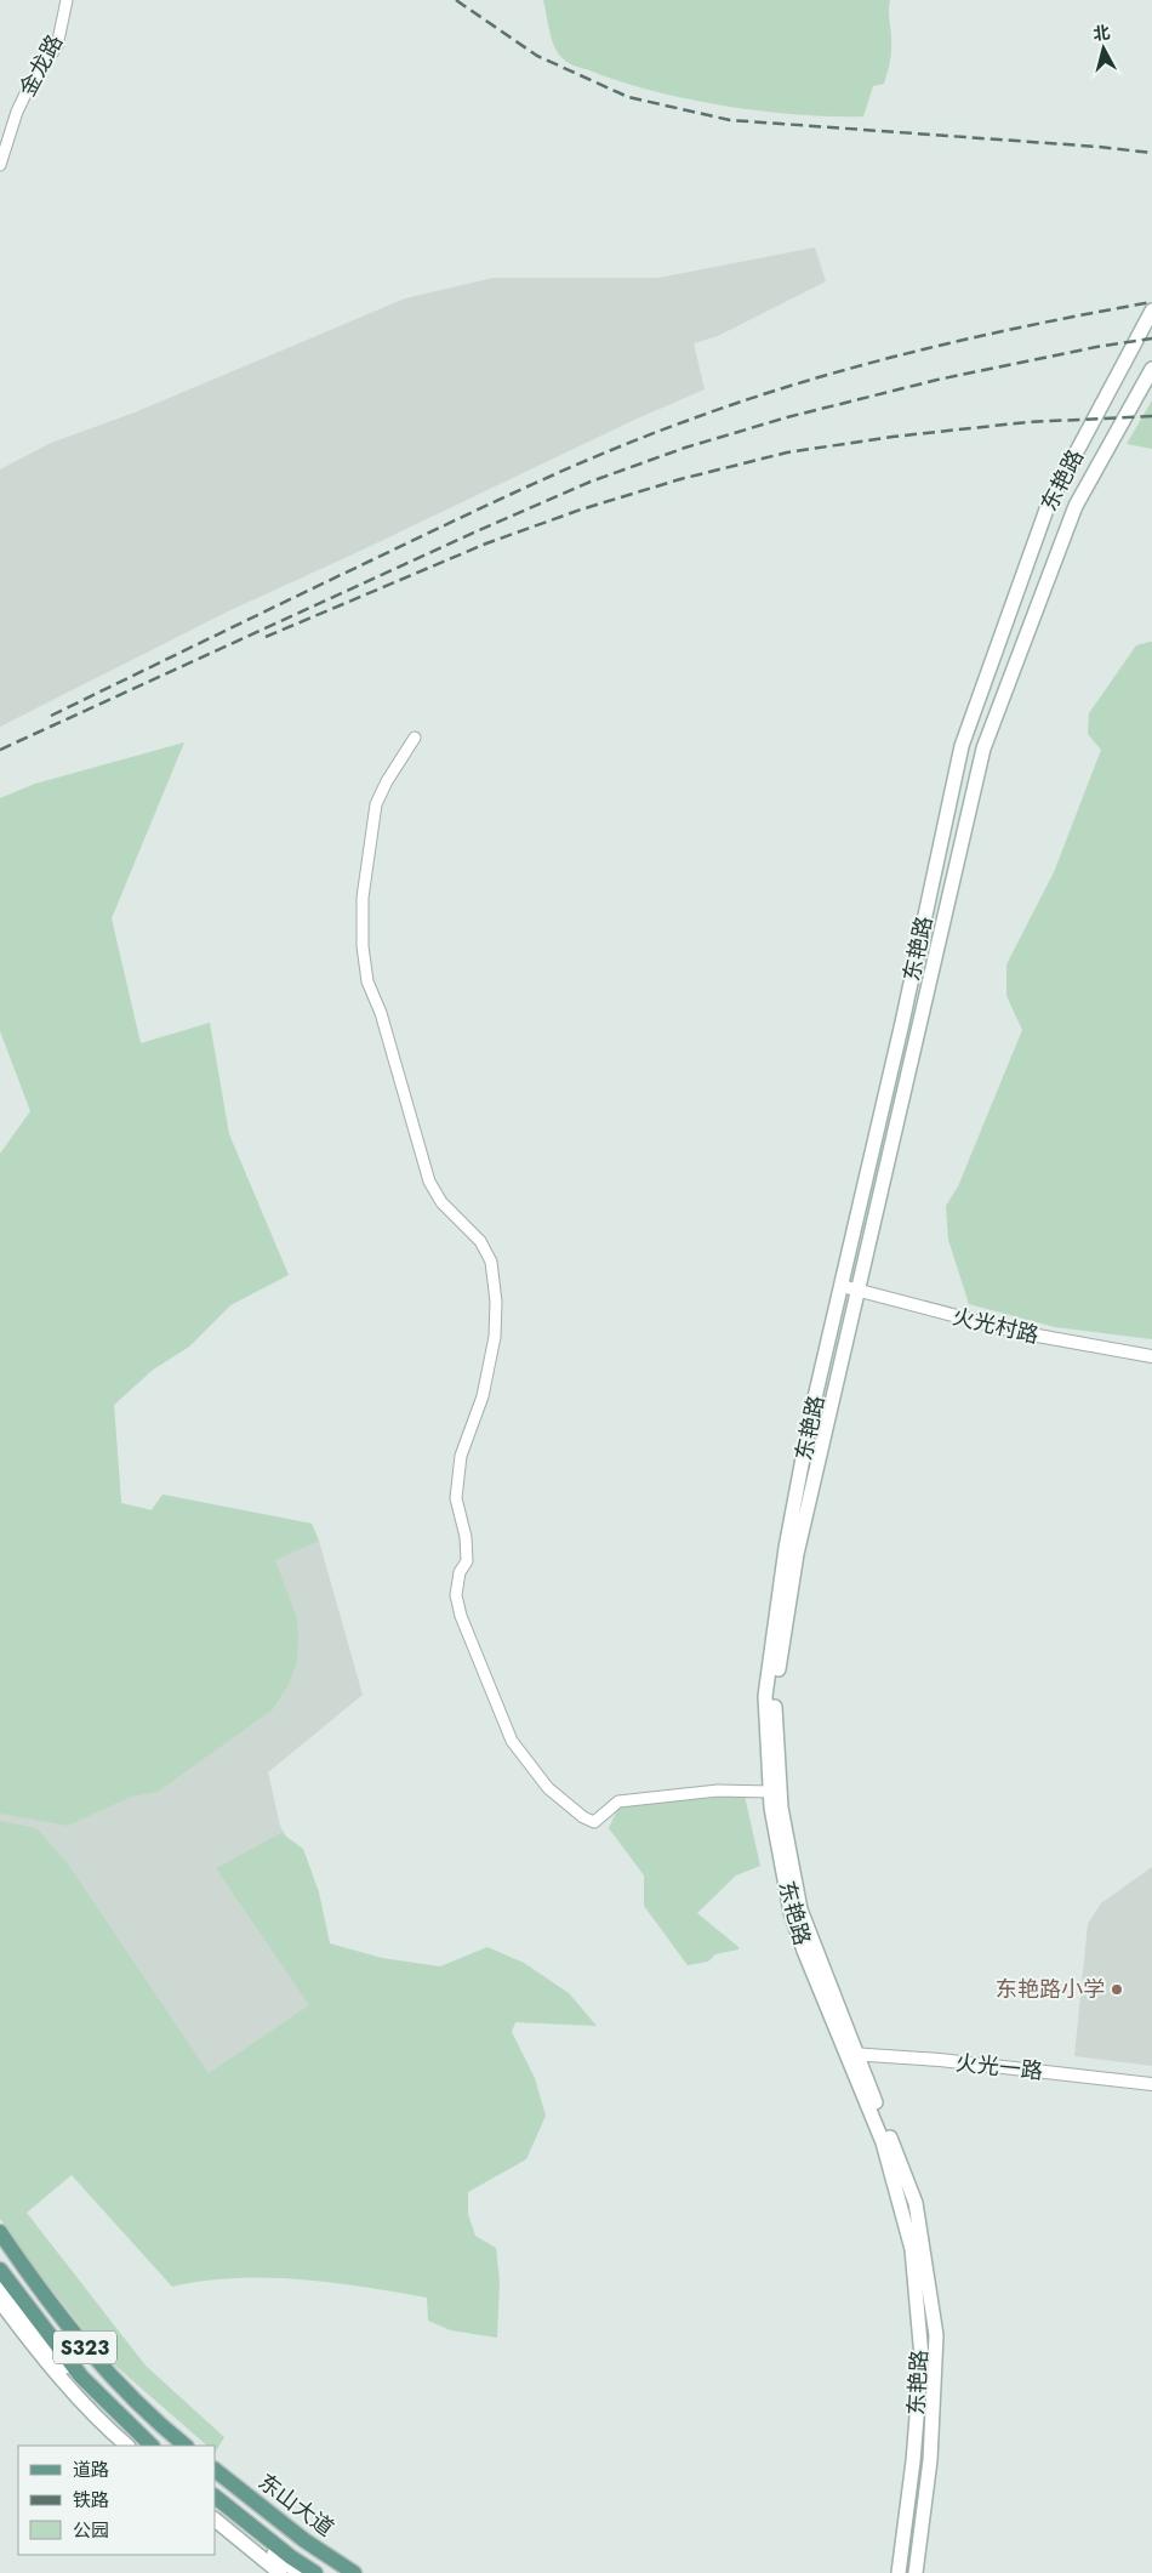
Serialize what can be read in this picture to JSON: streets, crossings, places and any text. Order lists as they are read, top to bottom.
{
  "streets": {
    "main road": ["东艳路", "S323", "东山大道"],
    "street": ["金龙路", "火光村路", "火光一路"]
  },
  "crossings": [
    ["东艳路", "火光村路"],
    ["东艳路", "火光一路"]
  ],
  "places": ["东艳路小学"],
  "legend": ["道路", "铁路", "公园"],
  "north": "top"
}
